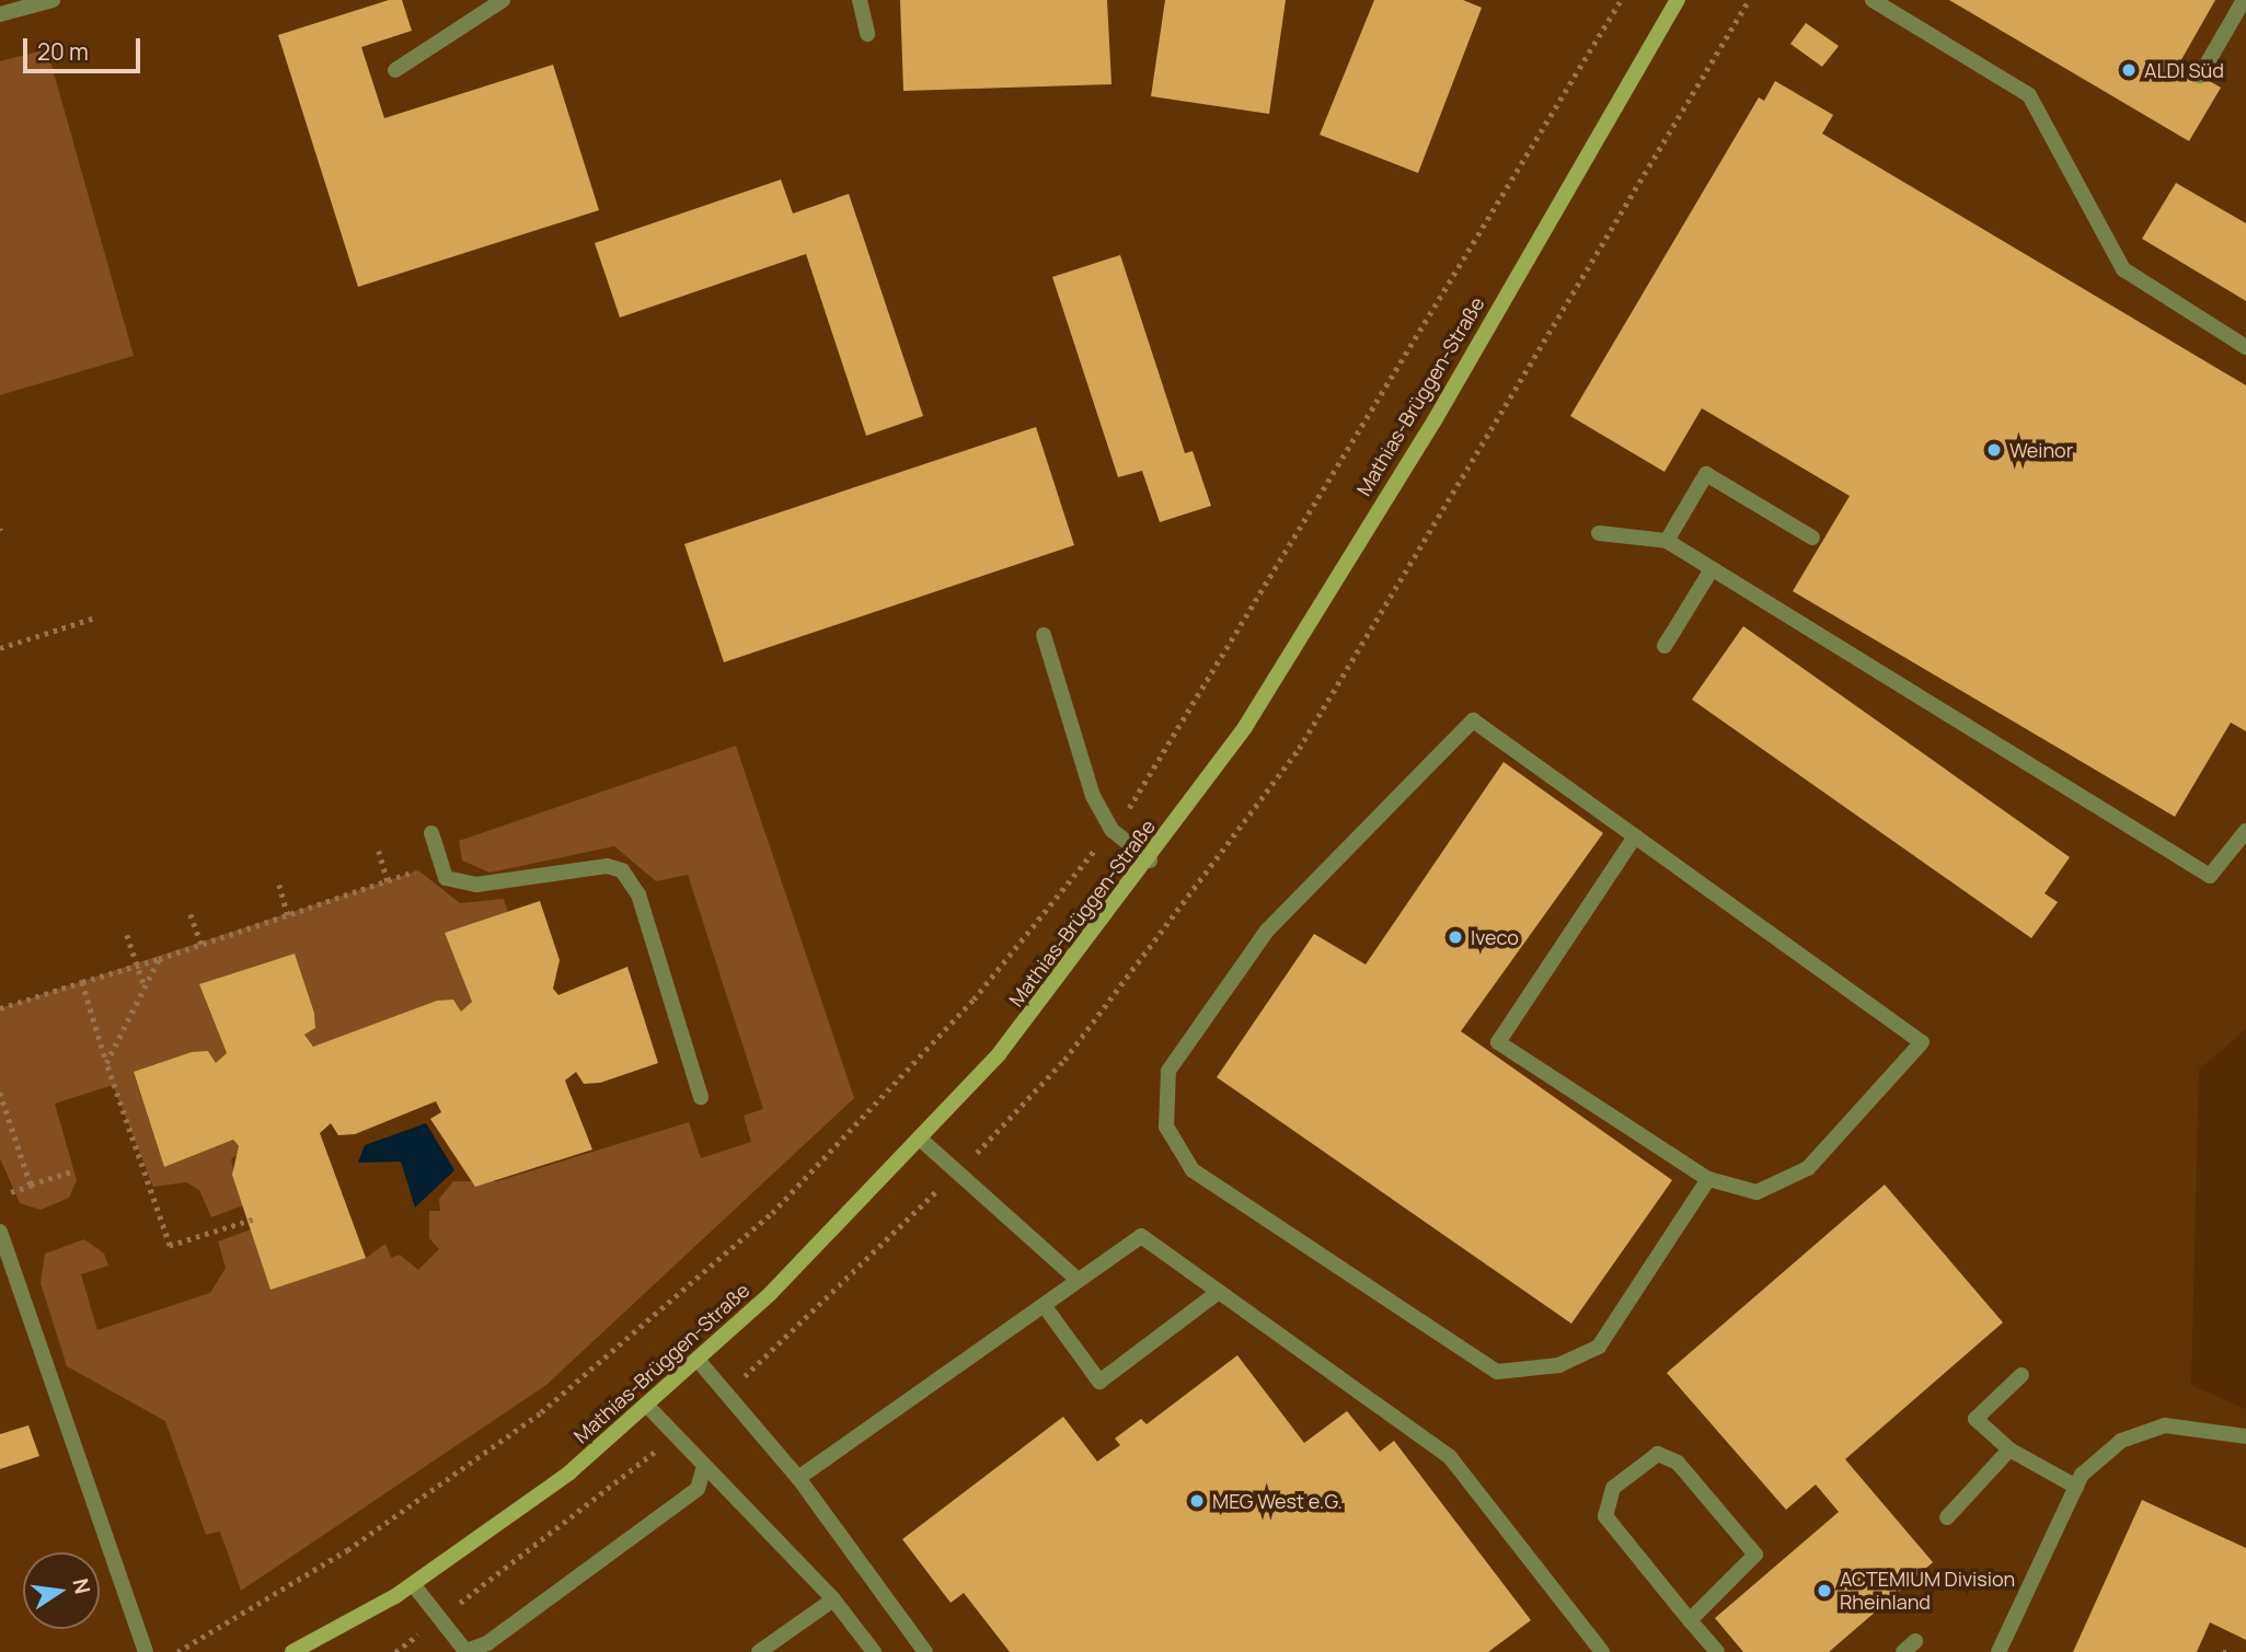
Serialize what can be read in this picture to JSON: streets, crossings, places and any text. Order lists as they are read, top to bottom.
{
  "streets": {
    "street": ["Mathias-Brüggen-Straße"]
  },
  "places": [
    "ALDI Süd",
    "Weinor",
    "Iveco",
    "MEG West e.G.",
    "ACTEMIUM Division Rheinland"
  ],
  "scale_bar": "20 m",
  "north": "right"
}
